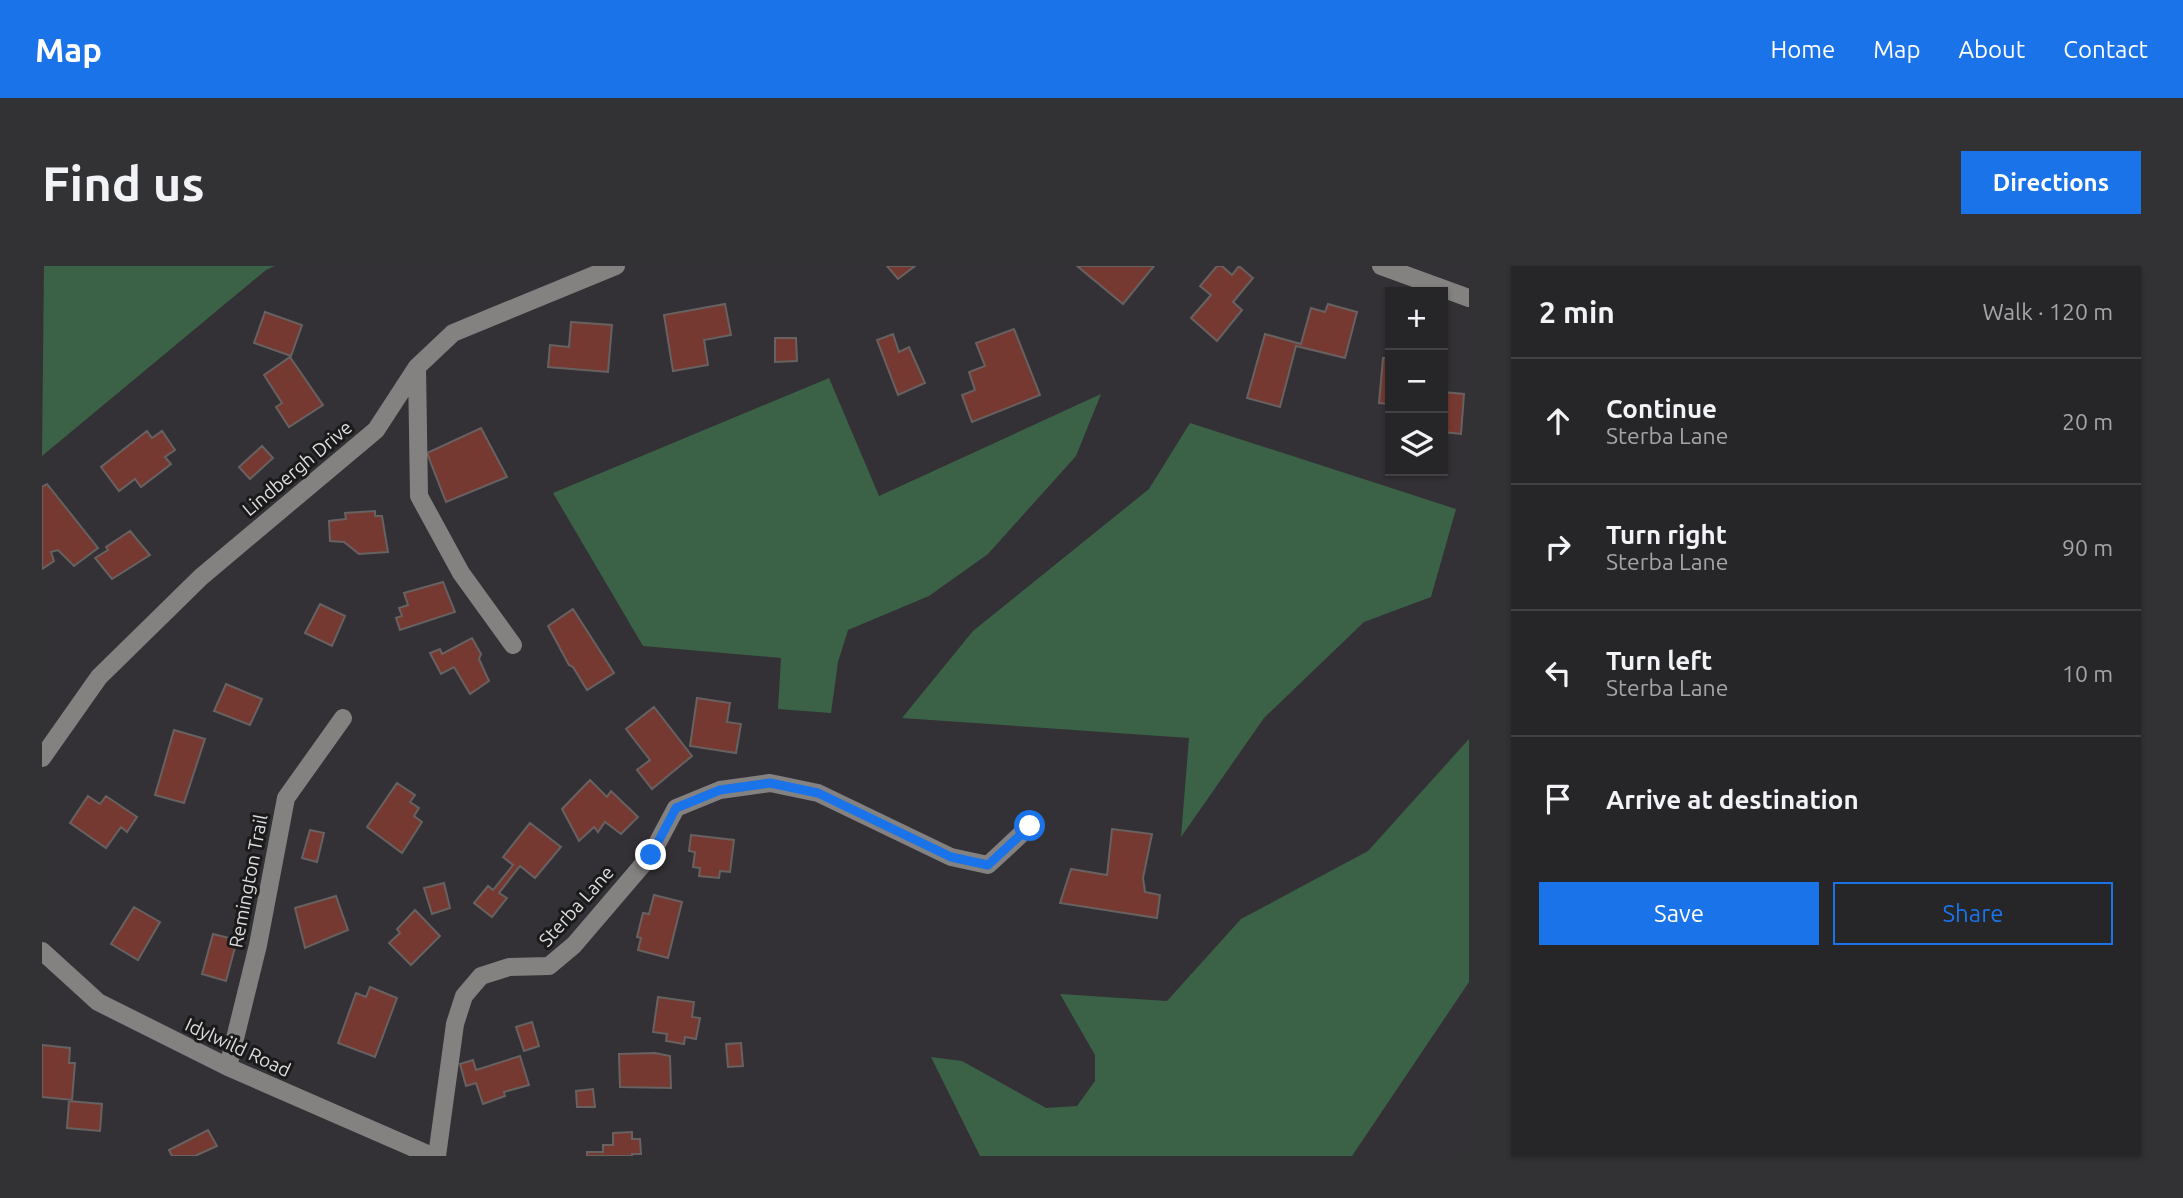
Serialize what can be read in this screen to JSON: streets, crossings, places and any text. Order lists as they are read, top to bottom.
{
  "streets": {
    "street": [
      "Lindbergh Drive",
      "Remington Trail",
      "Sterba Lane",
      "Idylwild Road"
    ]
  },
  "crossings": [
    ["Remington Trail", "Idylwild Road"],
    ["Sterba Lane", "Idylwild Road"]
  ],
  "page": {
    "header": "Map",
    "nav": [
      "Home",
      "Map",
      "About",
      "Contact"
    ],
    "buttons": [
      "Directions",
      ["Save", "Share"]
    ],
    "title": "Find us",
    "heading": ["2 min", "Walk · 120 m"],
    "map_buttons": ["+", "−"],
    "list": [
      ["Continue", "Sterba Lane", "20 m"],
      ["Turn right", "Sterba Lane", "90 m"],
      ["Turn left", "Sterba Lane", "10 m"],
      "Arrive at destination"
    ]
  }
}
